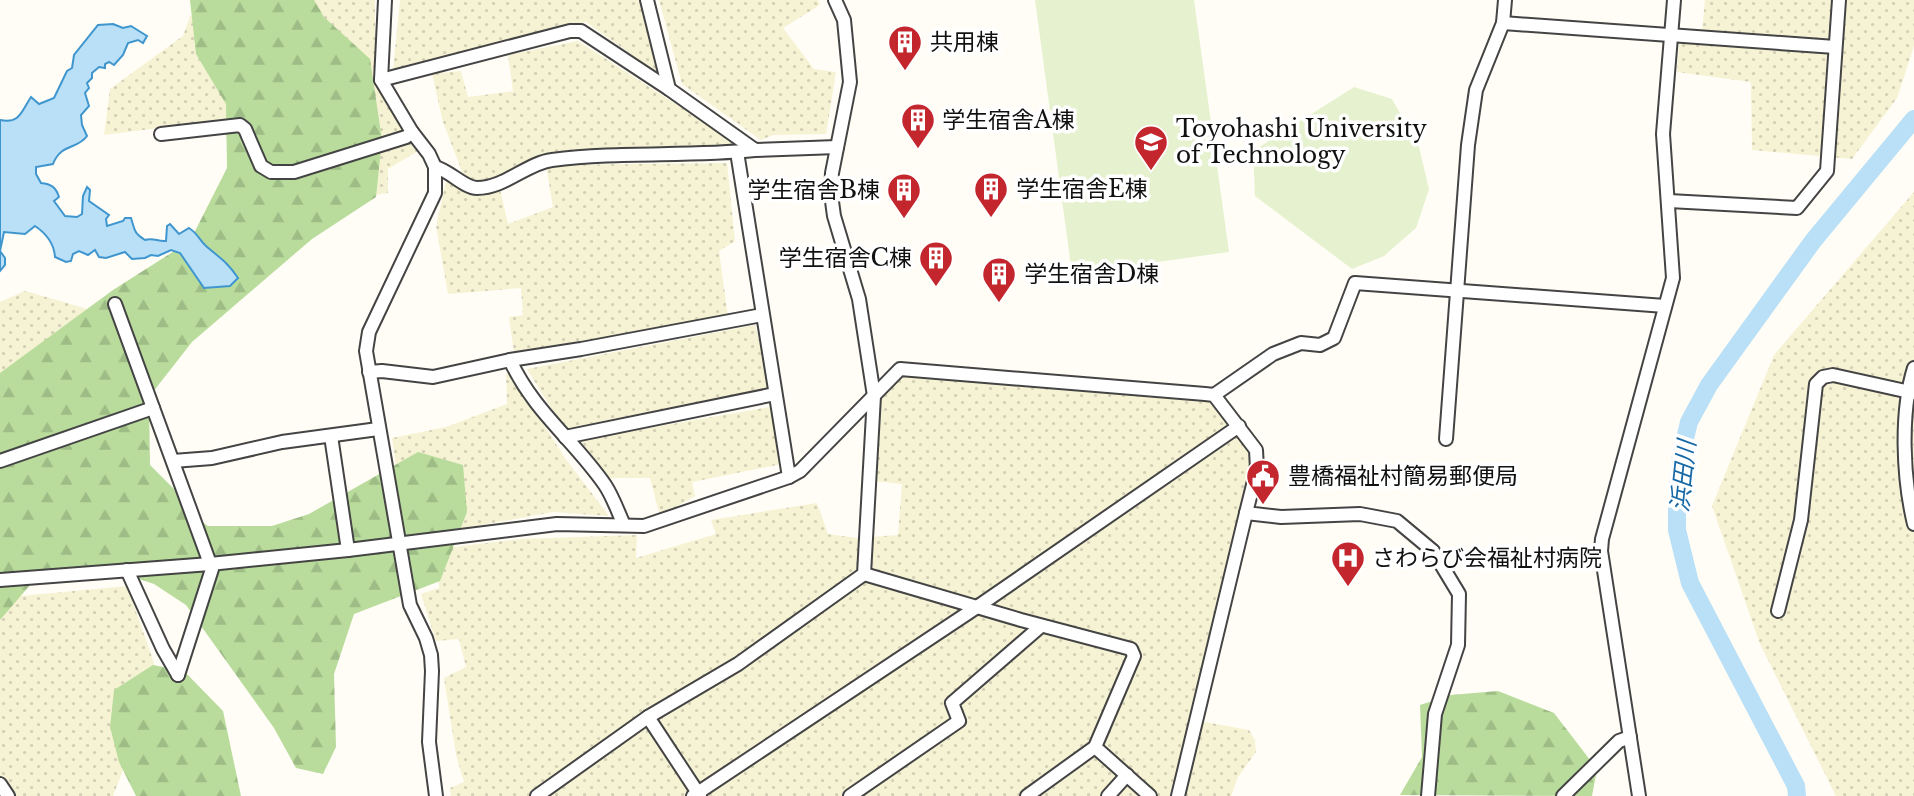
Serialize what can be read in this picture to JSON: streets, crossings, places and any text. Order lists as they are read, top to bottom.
{
  "water": ["浜田川"],
  "places": {
    "building": [
      "共用棟",
      "学生宿舎A棟",
      "学生宿舎E棟",
      "学生宿舎B棟",
      "学生宿舎C棟",
      "学生宿舎D棟"
    ],
    "school or university": ["Toyohashi University of Technology"],
    "public building": ["豊橋福祉村簡易郵便局"],
    "hospital": ["さわらび会福祉村病院"]
  }
}
